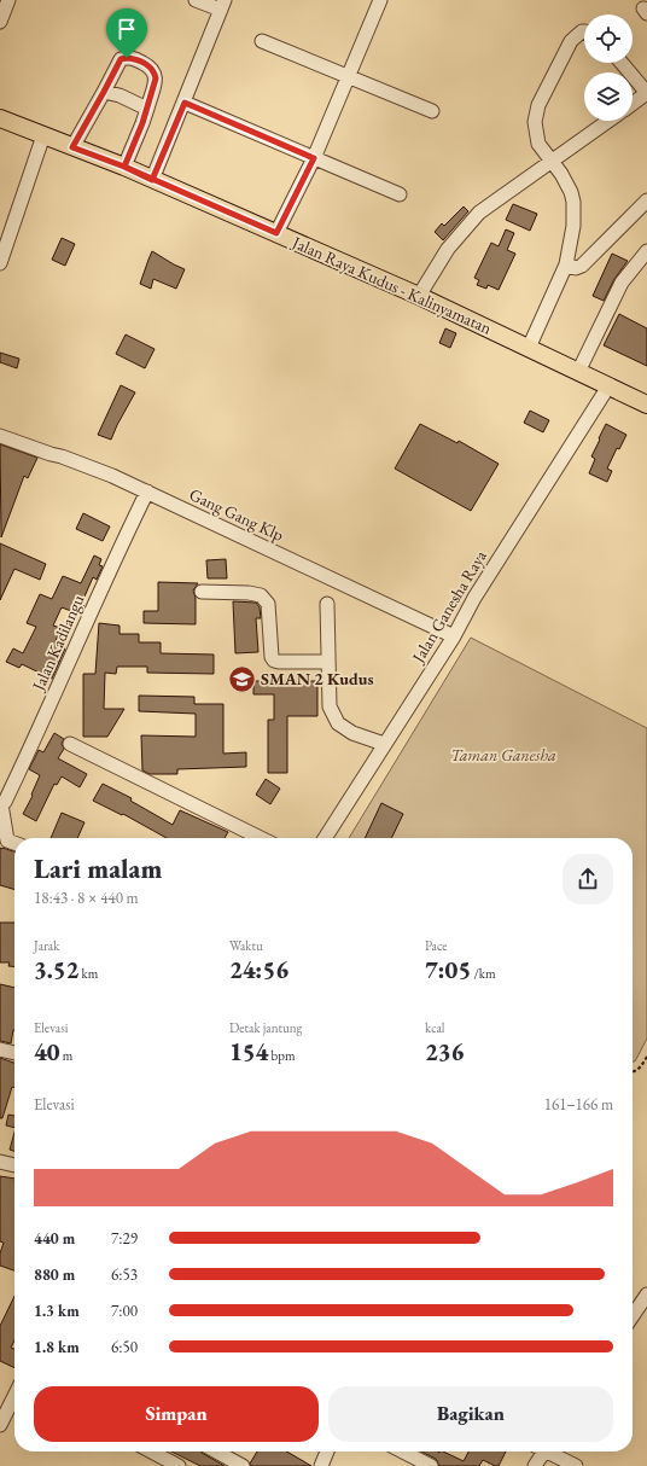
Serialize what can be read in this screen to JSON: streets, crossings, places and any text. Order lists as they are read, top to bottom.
{
  "streets": {
    "main road": ["Jalan Raya Kudus - Kalinyamatan"],
    "street": ["Gang Gang Klp", "Jalan Ganesha Raya", "Jalan Kadilangu"]
  },
  "crossings": [
    ["Jalan Raya Kudus - Kalinyamatan", "Jalan Ganesha Raya"],
    ["Gang Gang Klp", "Jalan Ganesha Raya"],
    ["Gang Gang Klp", "Jalan Kadilangu"]
  ],
  "parks": ["Taman Ganesha"],
  "places": {
    "school or university": ["SMAN 2 Kudus"]
  },
  "page": {
    "heading": ["Lari malam", "18:43 · 8 × 440 m"],
    "stats": [
      ["Jarak", "3.52 km"],
      ["Waktu", "24:56"],
      ["Pace", "7:05 /km"],
      ["Elevasi", "40 m"],
      ["Detak jantung", "154 bpm"],
      ["kcal", "236"]
    ],
    "chart": ["Elevasi", "161–166 m"],
    "list": [
      {
        "name": "440 m",
        "note": "7:29"
      },
      {
        "name": "880 m",
        "note": "6:53"
      },
      {
        "name": "1.3 km",
        "note": "7:00"
      },
      {
        "name": "1.8 km",
        "note": "6:50"
      }
    ],
    "buttons": ["Simpan", "Bagikan"]
  }
}
